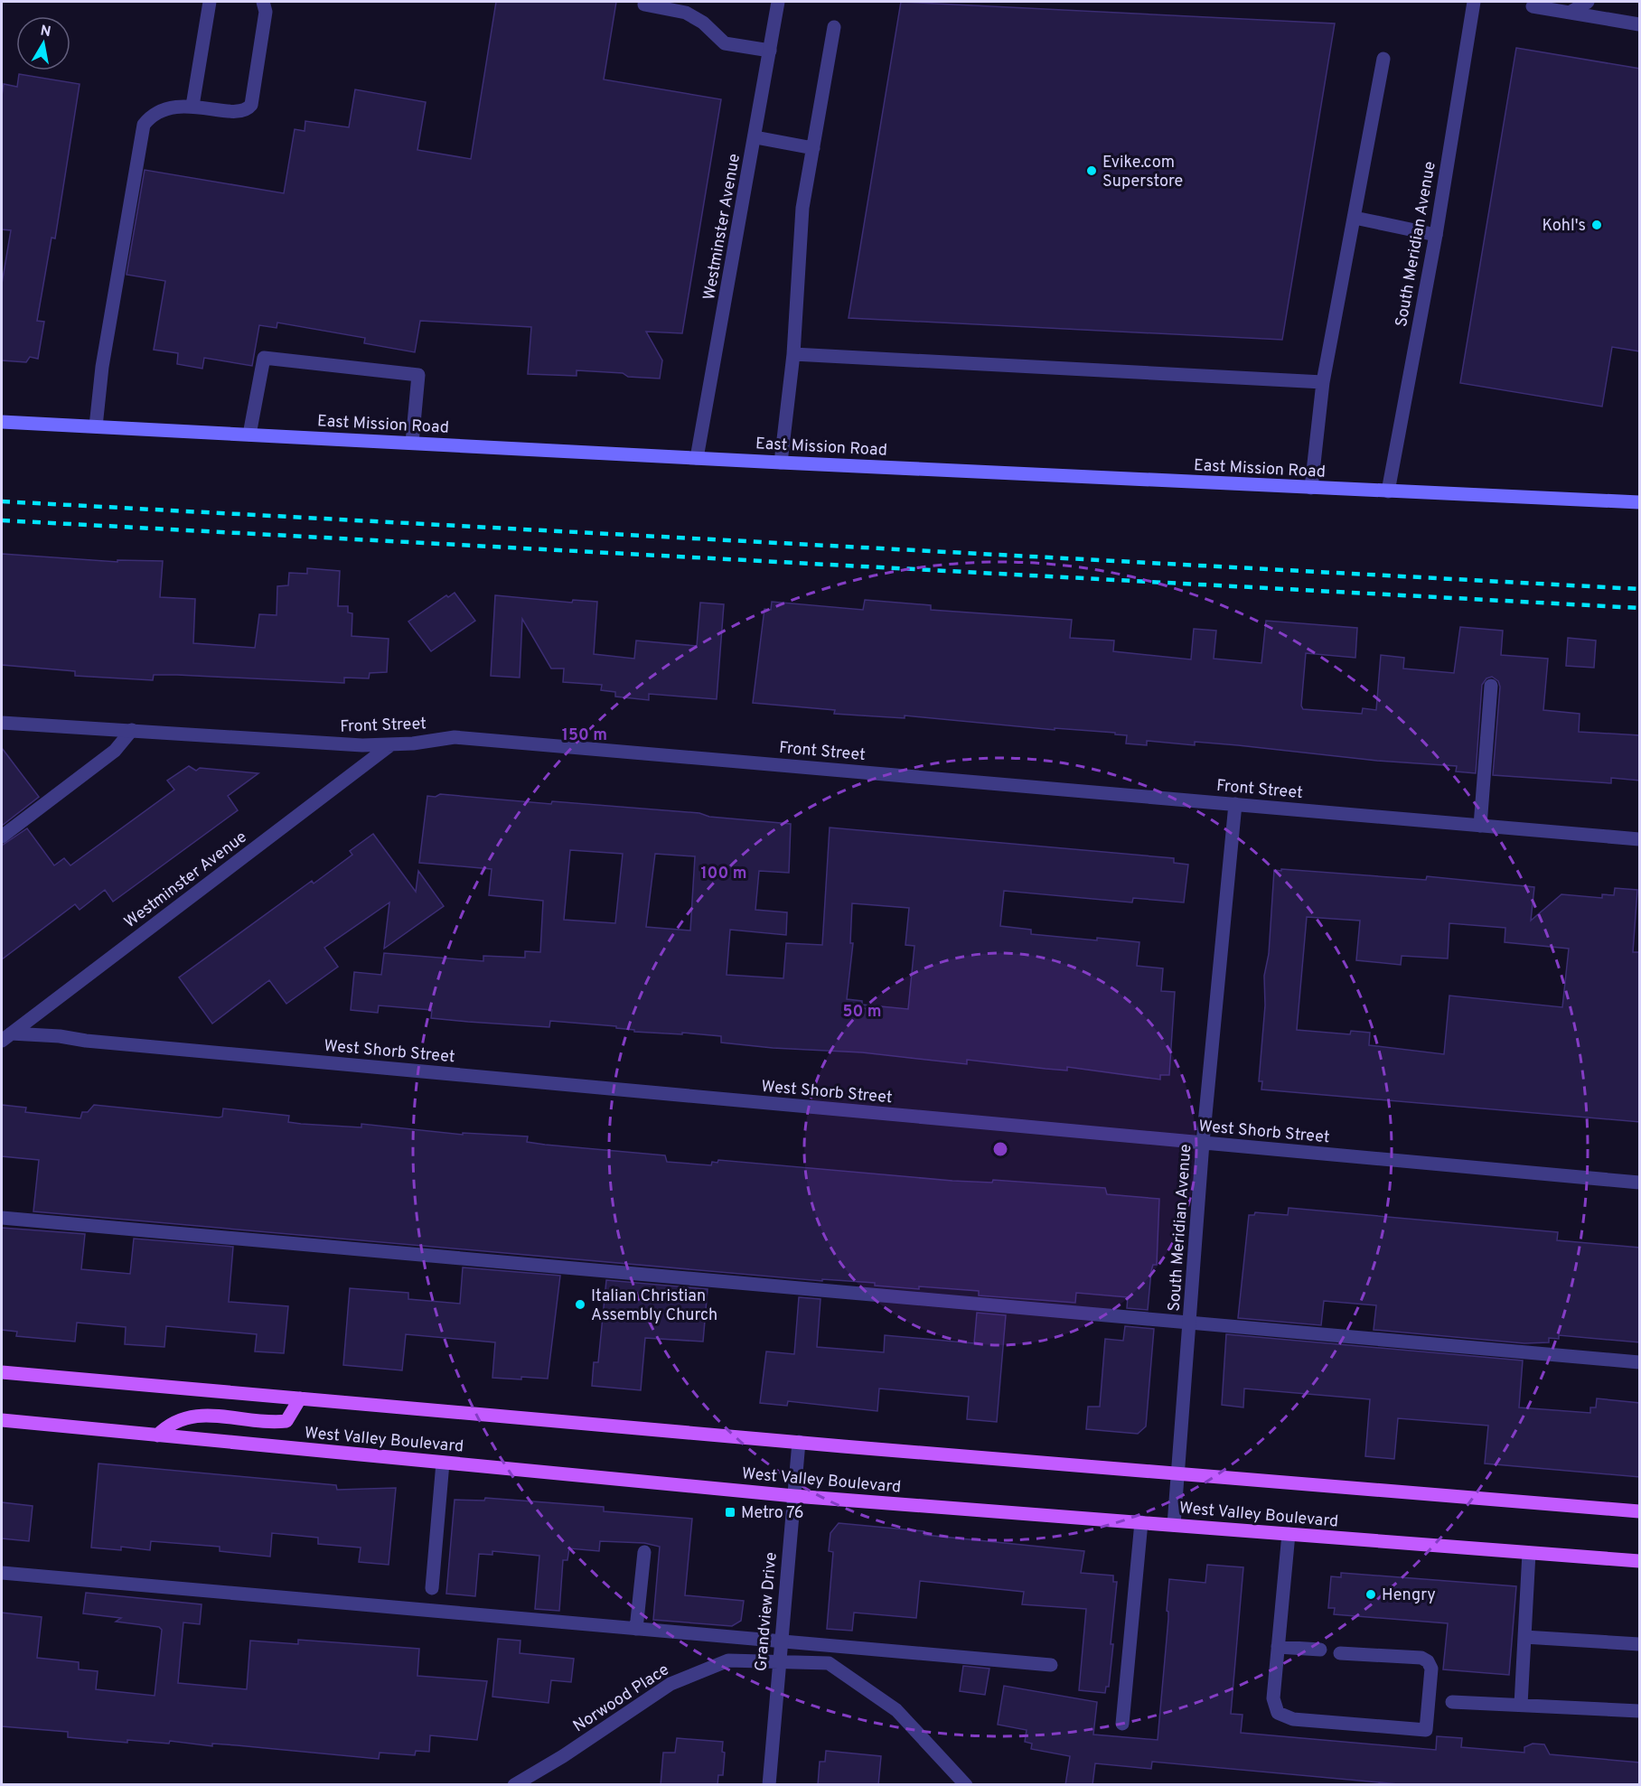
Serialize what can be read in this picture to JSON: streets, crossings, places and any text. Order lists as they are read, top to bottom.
{
  "streets": {
    "main road": ["East Mission Road", "West Valley Boulevard"],
    "street": [
      "Westminster Avenue",
      "South Meridian Avenue",
      "Front Street",
      "West Shorb Street",
      "Grandview Drive",
      "Norwood Place"
    ]
  },
  "crossings": [
    ["Westminster Avenue", "East Mission Road"],
    ["Westminster Avenue", "Front Street"],
    ["Westminster Avenue", "West Shorb Street"],
    ["South Meridian Avenue", "East Mission Road"],
    ["South Meridian Avenue", "Front Street"],
    ["South Meridian Avenue", "West Shorb Street"],
    ["South Meridian Avenue", "West Valley Boulevard"],
    ["West Valley Boulevard", "Grandview Drive"],
    ["Grandview Drive", "Norwood Place"]
  ],
  "places": {
    "other": [
      "Evike.com Superstore",
      "Kohl's",
      "Italian Christian Assembly Church",
      "Hengry"
    ],
    "transit": ["Metro 76"]
  },
  "north": "top",
  "rings": ["150 m", "100 m", "50 m"]
}
